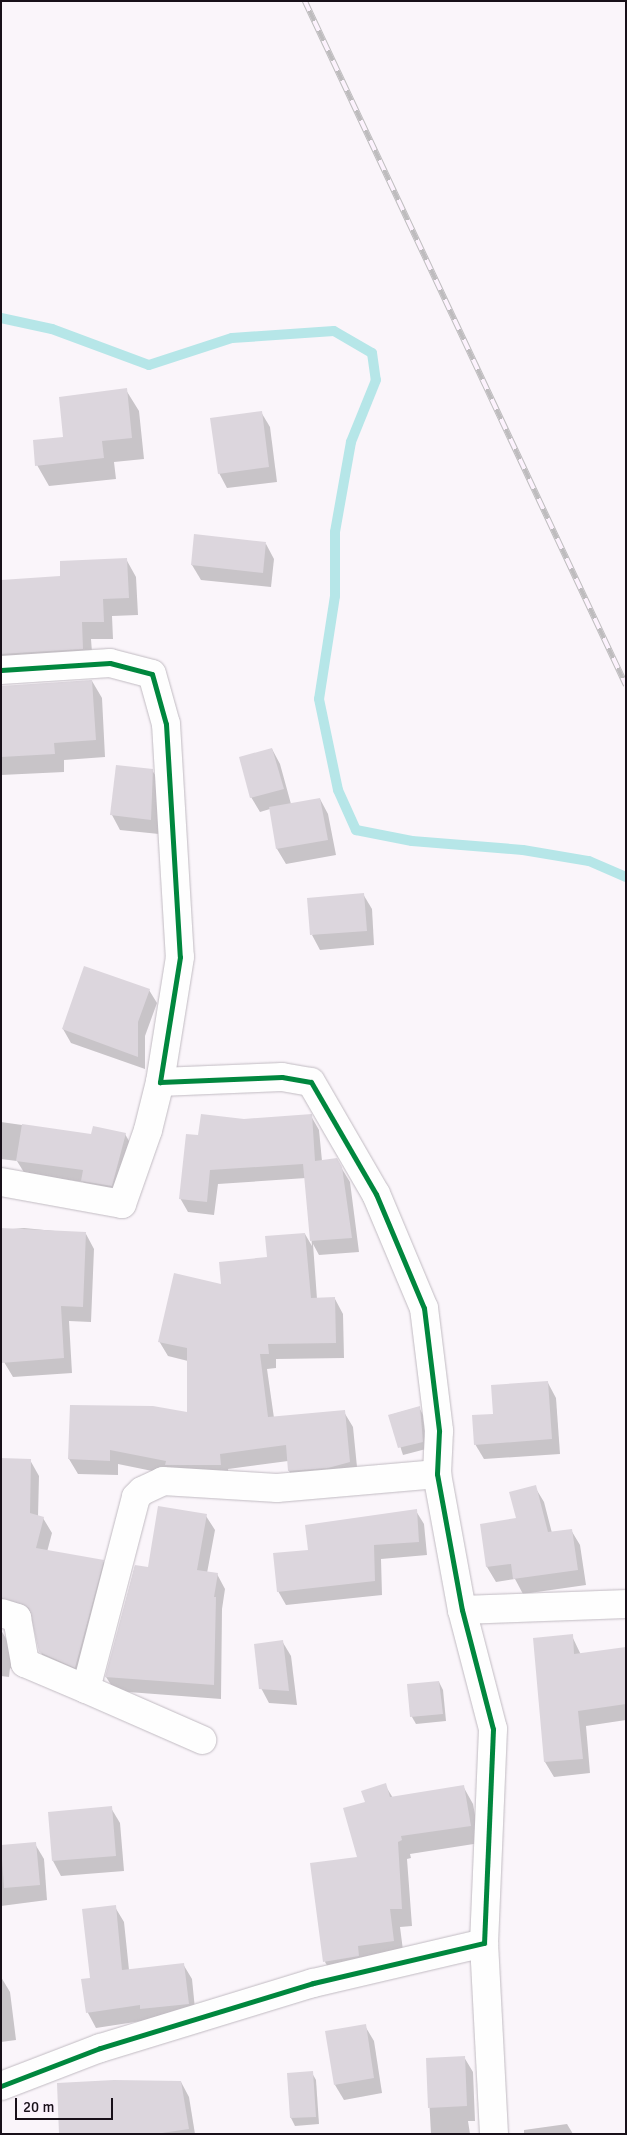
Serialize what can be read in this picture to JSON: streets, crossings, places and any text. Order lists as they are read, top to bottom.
{
  "scale_bar": "20 m"
}
